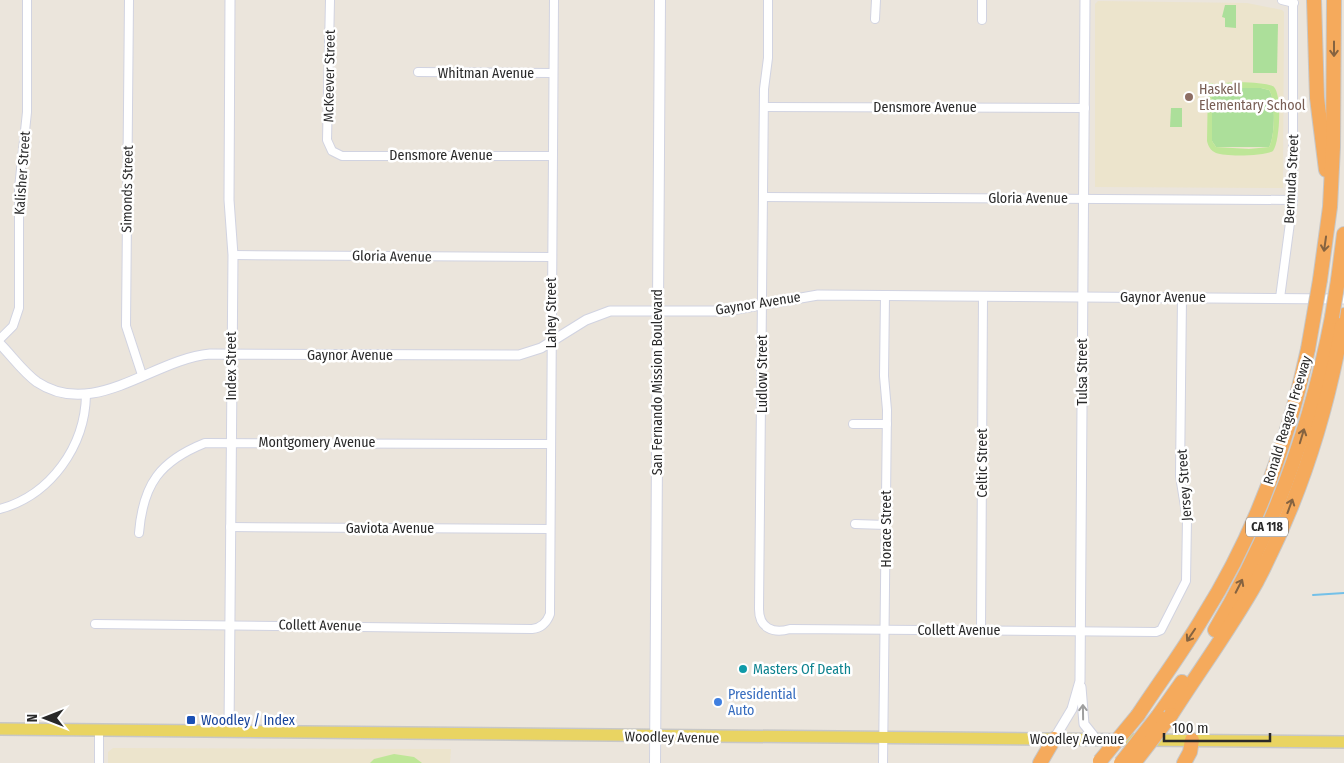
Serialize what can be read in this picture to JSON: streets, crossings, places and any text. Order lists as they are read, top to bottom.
{
  "streets": {
    "highway": ["Ronald Reagan Freeway", "CA 118"],
    "main road": ["San Fernando Mission Boulevard", "Woodley Avenue"],
    "street": [
      "Whitman Avenue",
      "McKeever Street",
      "Densmore Avenue",
      "Kalisher Street",
      "Bermuda Street",
      "Simonds Street",
      "Gloria Avenue",
      "Gaynor Avenue",
      "Lahey Street",
      "Index Street",
      "Tulsa Street",
      "Ludlow Street",
      "Montgomery Avenue",
      "Celtic Street",
      "Jersey Street",
      "Gaviota Avenue",
      "Horace Street",
      "Collett Avenue"
    ]
  },
  "crossings": [
    ["Whitman Avenue", "Lahey Street"],
    ["McKeever Street", "Densmore Avenue"],
    ["Densmore Avenue", "Lahey Street"],
    ["Densmore Avenue", "Tulsa Street"],
    ["Densmore Avenue", "Ludlow Street"],
    ["Bermuda Street", "Gloria Avenue"],
    ["Bermuda Street", "Gaynor Avenue"],
    ["Simonds Street", "Gaynor Avenue"],
    ["Gloria Avenue", "Lahey Street"],
    ["Gloria Avenue", "Index Street"],
    ["Gloria Avenue", "Tulsa Street"],
    ["Gloria Avenue", "Ludlow Street"],
    ["Gaynor Avenue", "Lahey Street"],
    ["Gaynor Avenue", "Index Street"],
    ["Gaynor Avenue", "Tulsa Street"],
    ["Gaynor Avenue", "Ludlow Street"],
    ["Gaynor Avenue", "San Fernando Mission Boulevard"],
    ["Gaynor Avenue", "Celtic Street"],
    ["Gaynor Avenue", "Jersey Street"],
    ["Gaynor Avenue", "Horace Street"],
    ["Lahey Street", "Montgomery Avenue"],
    ["Lahey Street", "Gaviota Avenue"],
    ["Lahey Street", "Collett Avenue"],
    ["Index Street", "Montgomery Avenue"],
    ["Index Street", "Gaviota Avenue"],
    ["Index Street", "Collett Avenue"],
    ["Index Street", "Woodley Avenue"],
    ["Tulsa Street", "Collett Avenue"],
    ["Tulsa Street", "Woodley Avenue"],
    ["Ludlow Street", "Collett Avenue"],
    ["San Fernando Mission Boulevard", "Woodley Avenue"],
    ["Celtic Street", "Collett Avenue"],
    ["Jersey Street", "Collett Avenue"],
    ["Horace Street", "Collett Avenue"],
    ["Horace Street", "Woodley Avenue"]
  ],
  "places": {
    "other": ["Haskell Elementary School", "Masters Of Death", "Presidential Auto"],
    "transit": ["Woodley / Index"]
  },
  "scale_bar": "100 m",
  "north": "left"
}
